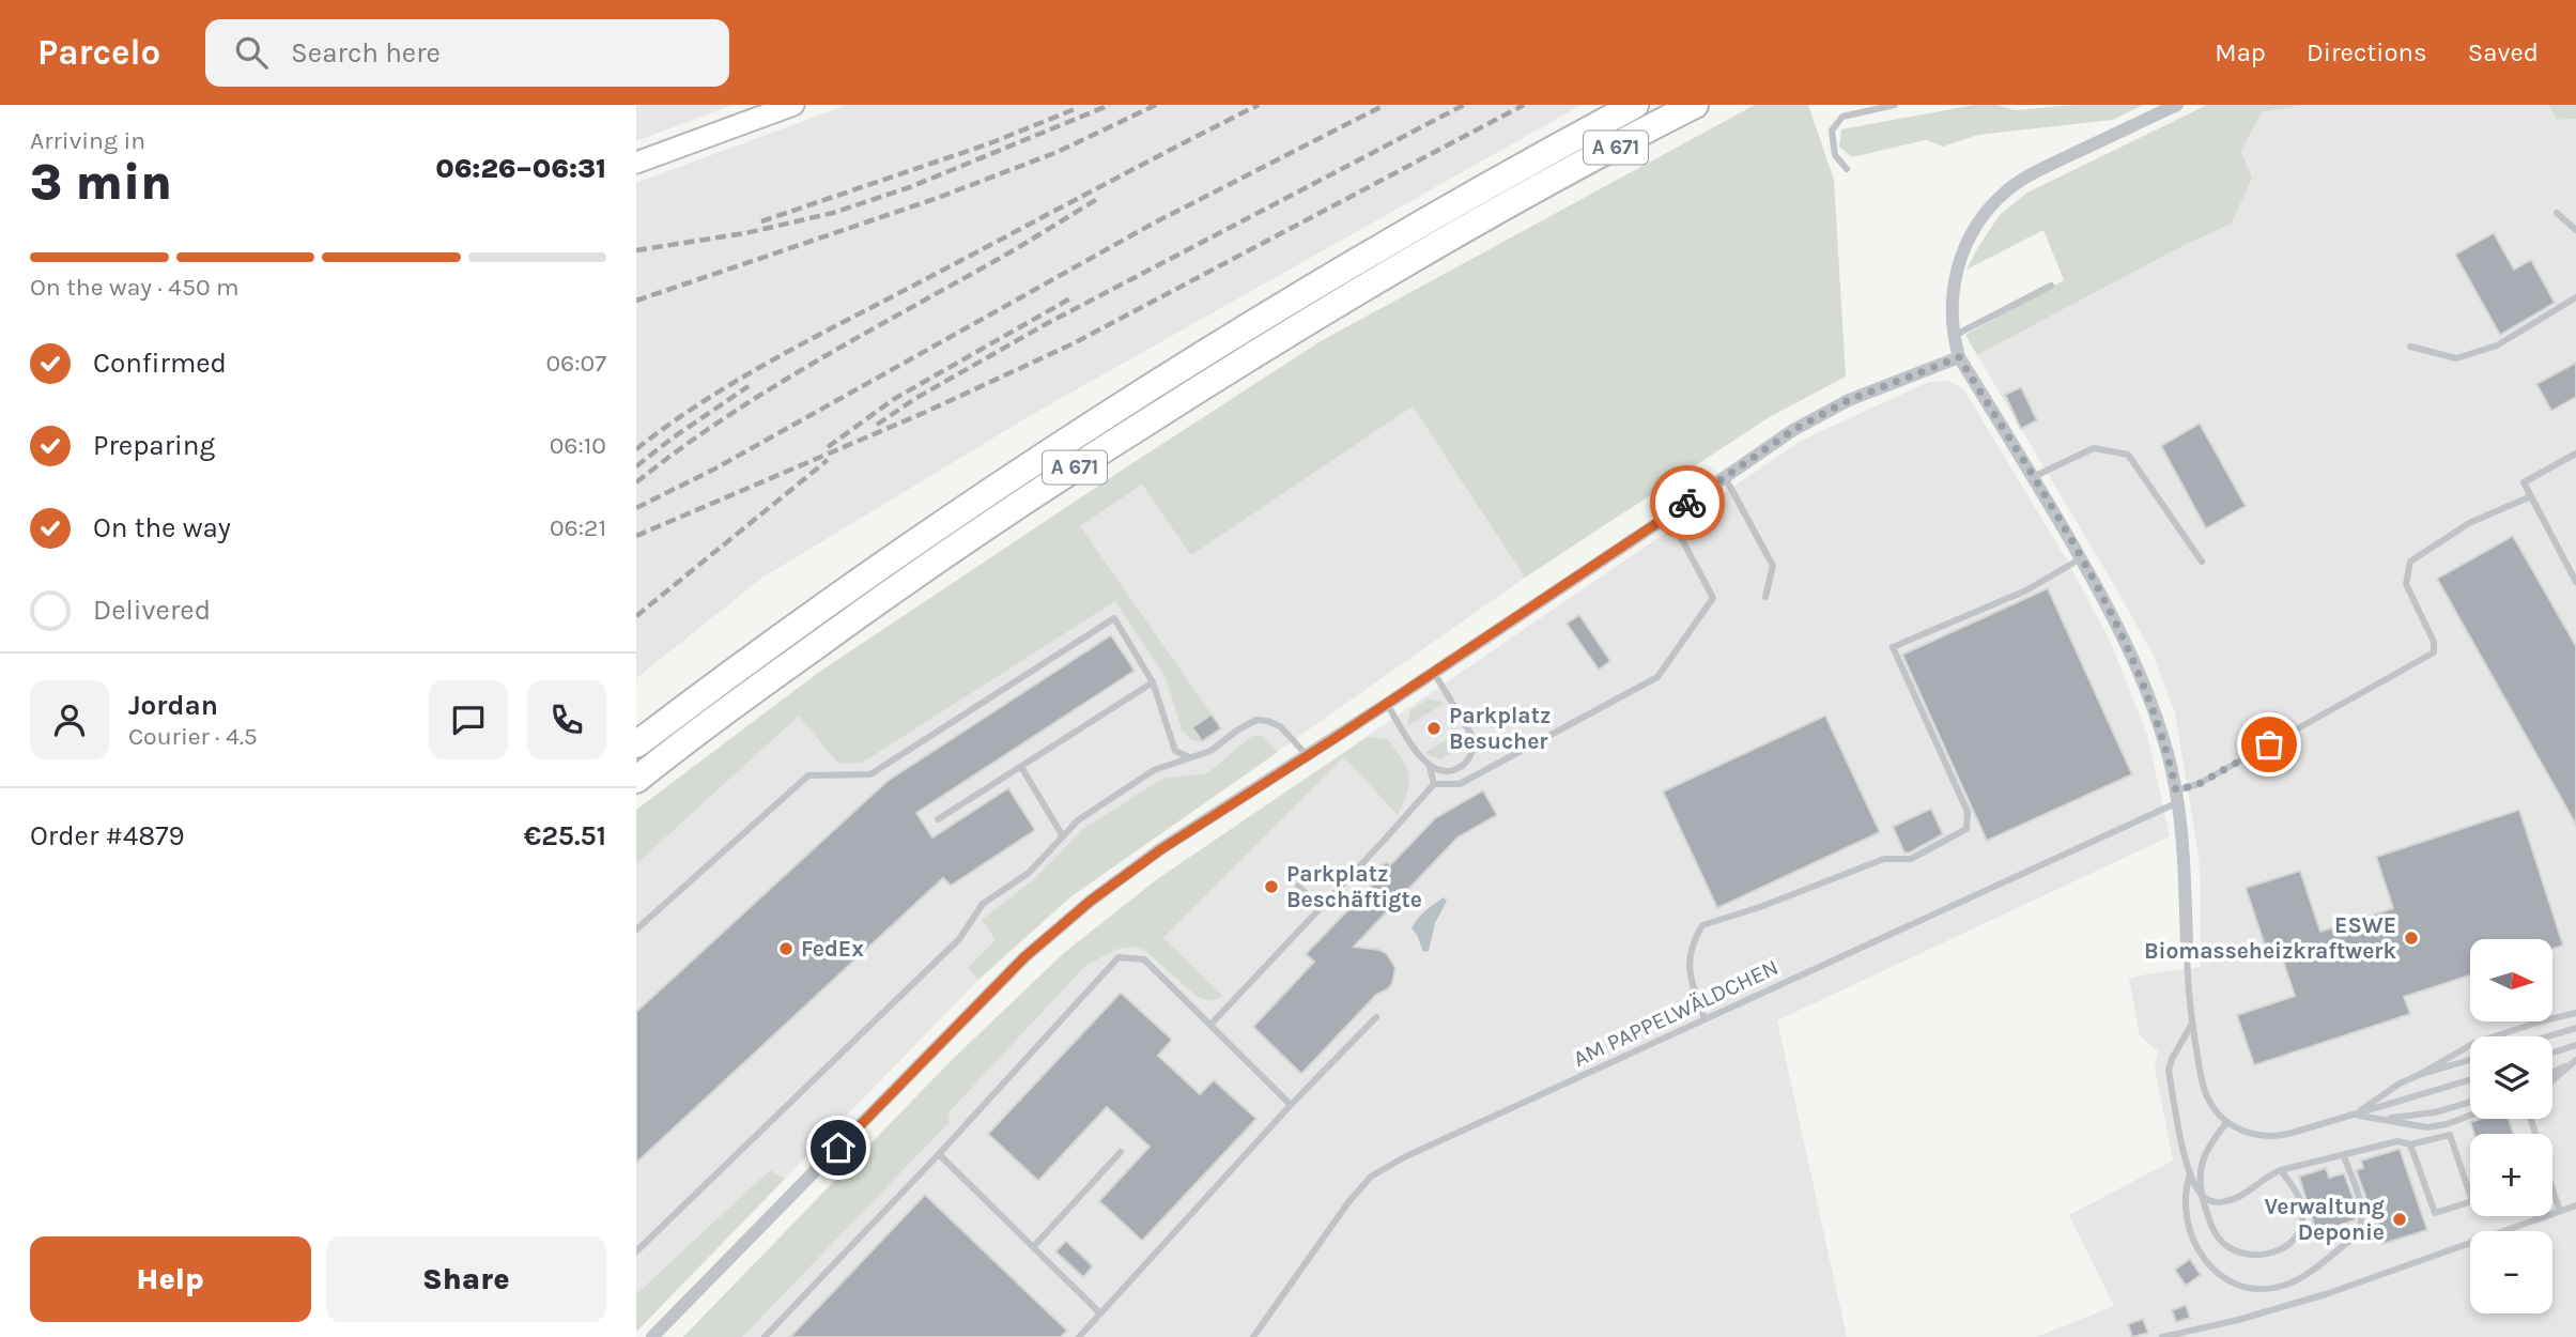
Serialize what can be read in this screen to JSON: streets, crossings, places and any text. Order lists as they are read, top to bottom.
{
  "streets": {
    "highway": ["A 671"],
    "lane": ["AM PAPPELWÄLDCHEN"]
  },
  "places": [
    "Parkplatz Besucher",
    "Parkplatz Beschäftigte",
    "ESWE Biomasseheizkraftwerk",
    "FedEx",
    "Verwaltung Deponie"
  ],
  "north": "right",
  "page": {
    "header": "Parcelo",
    "search": "Search here",
    "nav": ["Map", "Directions", "Saved"],
    "heading": ["3 min", "Arriving in", "06:26–06:31"],
    "panel": [
      "Jordan",
      "Courier · 4.5",
      "Order #4879",
      "€25.51"
    ],
    "bar": "On the way · 450 m",
    "list": [
      ["Confirmed", "06:07"],
      ["Preparing", "06:10"],
      ["On the way", "06:21"],
      "Delivered"
    ],
    "map_buttons": ["+", "−"],
    "buttons": ["Help", "Share"]
  }
}
